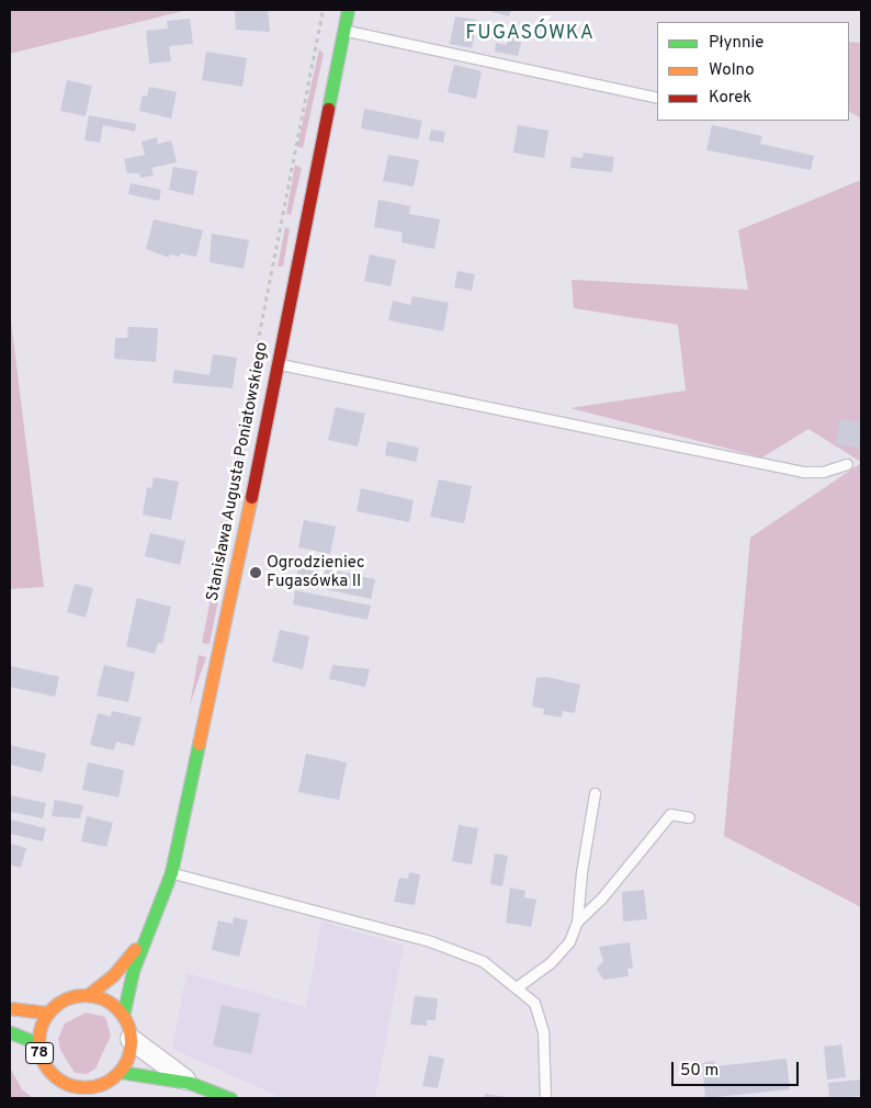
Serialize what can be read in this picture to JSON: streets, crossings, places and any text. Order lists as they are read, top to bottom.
{
  "streets": {
    "main road": ["Stanisława Augusta Poniatowskiego", "78"]
  },
  "crossings": [
    ["Stanisława Augusta Poniatowskiego", "78"]
  ],
  "districts": ["FUGASÓWKA"],
  "places": ["Ogrodzieniec Fugasówka II"],
  "legend": ["Płynnie", "Wolno", "Korek"],
  "scale_bar": "50 m"
}
